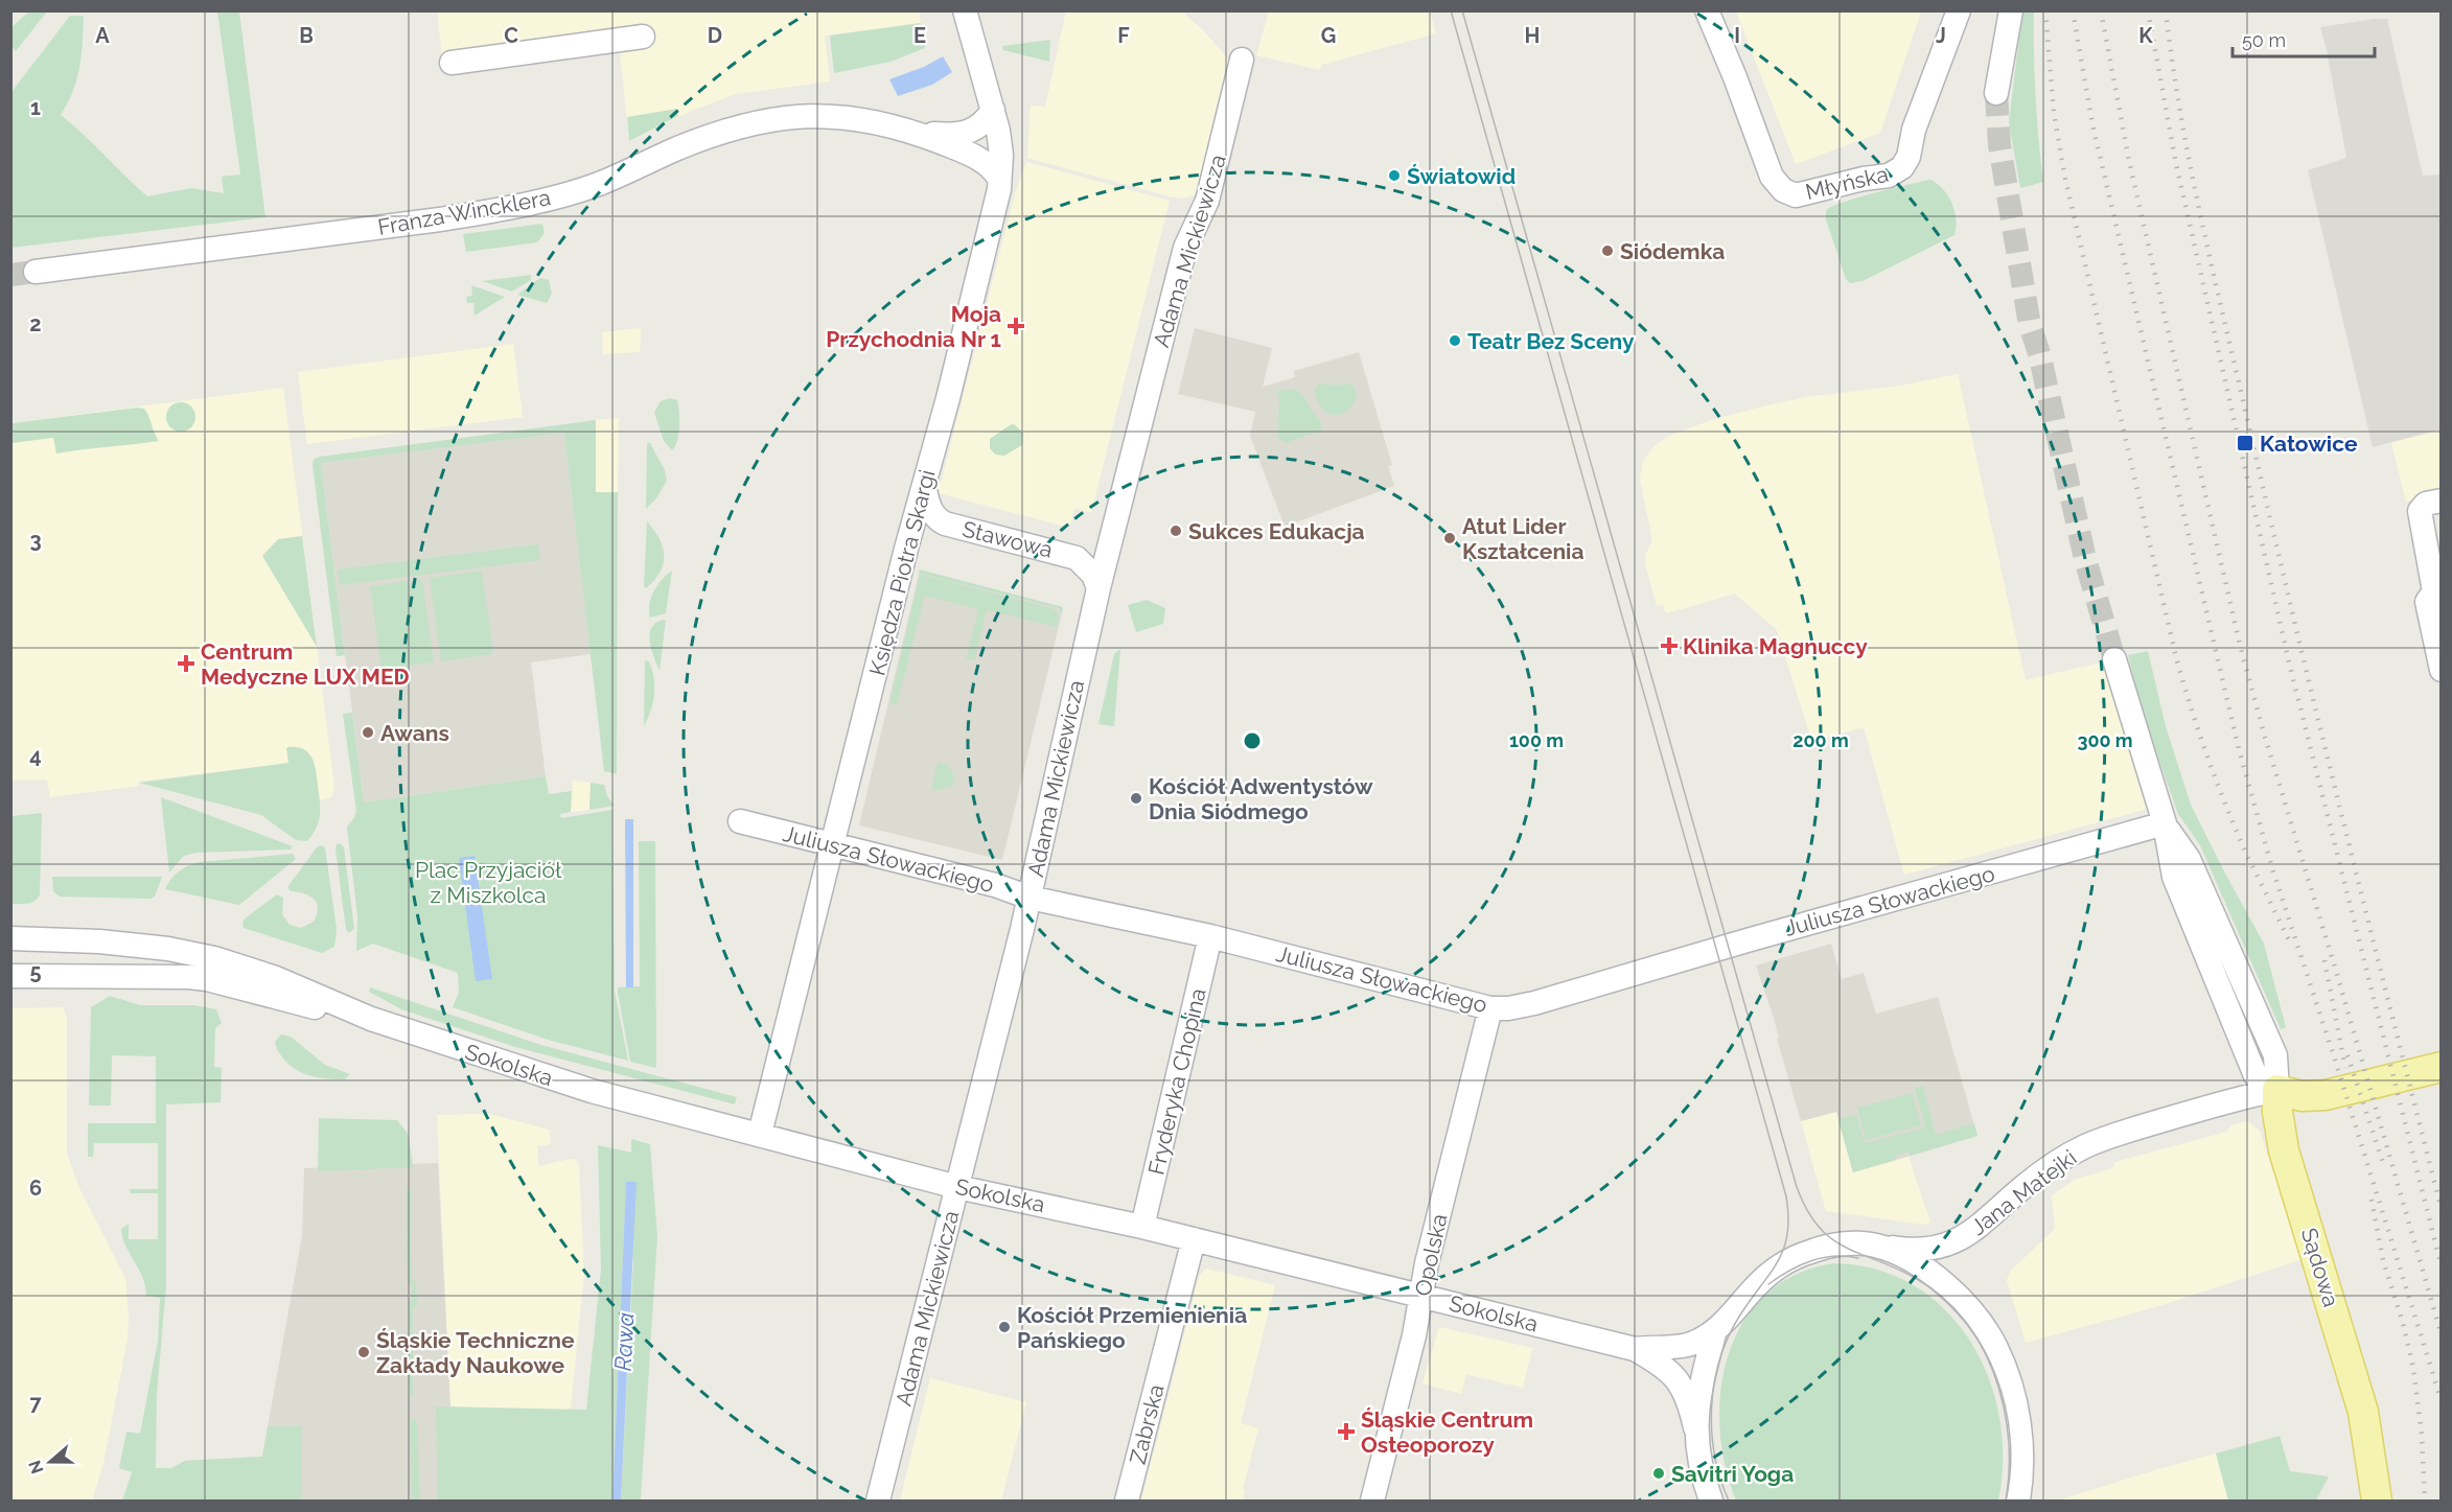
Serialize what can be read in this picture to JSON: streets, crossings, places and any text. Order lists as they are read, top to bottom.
{
  "streets": {
    "main road": ["Sądowa"],
    "street": [
      "Młyńska",
      "Franza Wincklera",
      "Adama Mickiewicza",
      "Stawowa",
      "Księdza Piotra Skargi",
      "Juliusza Słowackiego",
      "Sokolska",
      "Fryderyka Chopina",
      "Jana Matejki",
      "Opolska",
      "Zabrska"
    ]
  },
  "crossings": [
    ["Franza Wincklera", "Księdza Piotra Skargi"],
    ["Adama Mickiewicza", "Stawowa"],
    ["Adama Mickiewicza", "Juliusza Słowackiego"],
    ["Adama Mickiewicza", "Sokolska"],
    ["Stawowa", "Księdza Piotra Skargi"],
    ["Księdza Piotra Skargi", "Juliusza Słowackiego"],
    ["Księdza Piotra Skargi", "Sokolska"],
    ["Juliusza Słowackiego", "Fryderyka Chopina"],
    ["Juliusza Słowackiego", "Opolska"],
    ["Sokolska", "Fryderyka Chopina"],
    ["Sokolska", "Jana Matejki"],
    ["Sokolska", "Opolska"],
    ["Sokolska", "Zabrska"],
    ["Jana Matejki", "Sądowa"]
  ],
  "water": ["Rawa"],
  "parks": ["Plac Przyjaciół z Miszkolca"],
  "places": {
    "other": [
      "Światowid",
      "Siódemka",
      "Teatr Bez Sceny",
      "Sukces Edukacja",
      "Atut Lider Kształcenia",
      "Awans",
      "Kościół Adwentystów Dnia Siódmego",
      "Kościół Przemienienia Pańskiego",
      "Śląskie Techniczne Zakłady Naukowe",
      "Savitri Yoga"
    ],
    "health": [
      "Moja Przychodnia Nr 1",
      "Klinika Magnuccy",
      "Centrum Medyczne LUX MED",
      "Śląskie Centrum Osteoporozy"
    ],
    "transit": ["Katowice"]
  },
  "scale_bar": "50 m",
  "north": "left",
  "grid": {
    "columns": [
      "A",
      "B",
      "C",
      "D",
      "E",
      "F",
      "G",
      "H",
      "I",
      "J",
      "K"
    ],
    "rows": [
      "1",
      "2",
      "3",
      "4",
      "5",
      "6",
      "7"
    ]
  },
  "rings": ["100 m", "200 m", "300 m"]
}
